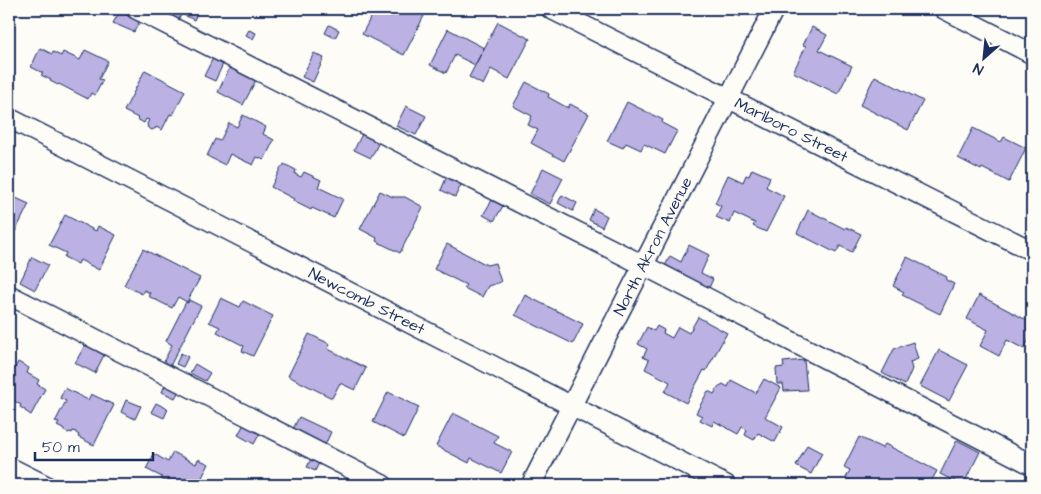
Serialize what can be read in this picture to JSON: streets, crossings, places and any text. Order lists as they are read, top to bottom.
{
  "streets": {
    "street": ["Marlboro Street", "North Akron Avenue", "Newcomb Street"]
  },
  "crossings": [
    ["Marlboro Street", "North Akron Avenue"],
    ["North Akron Avenue", "Newcomb Street"]
  ],
  "scale_bar": "50 m",
  "north": "bottom left"
}
